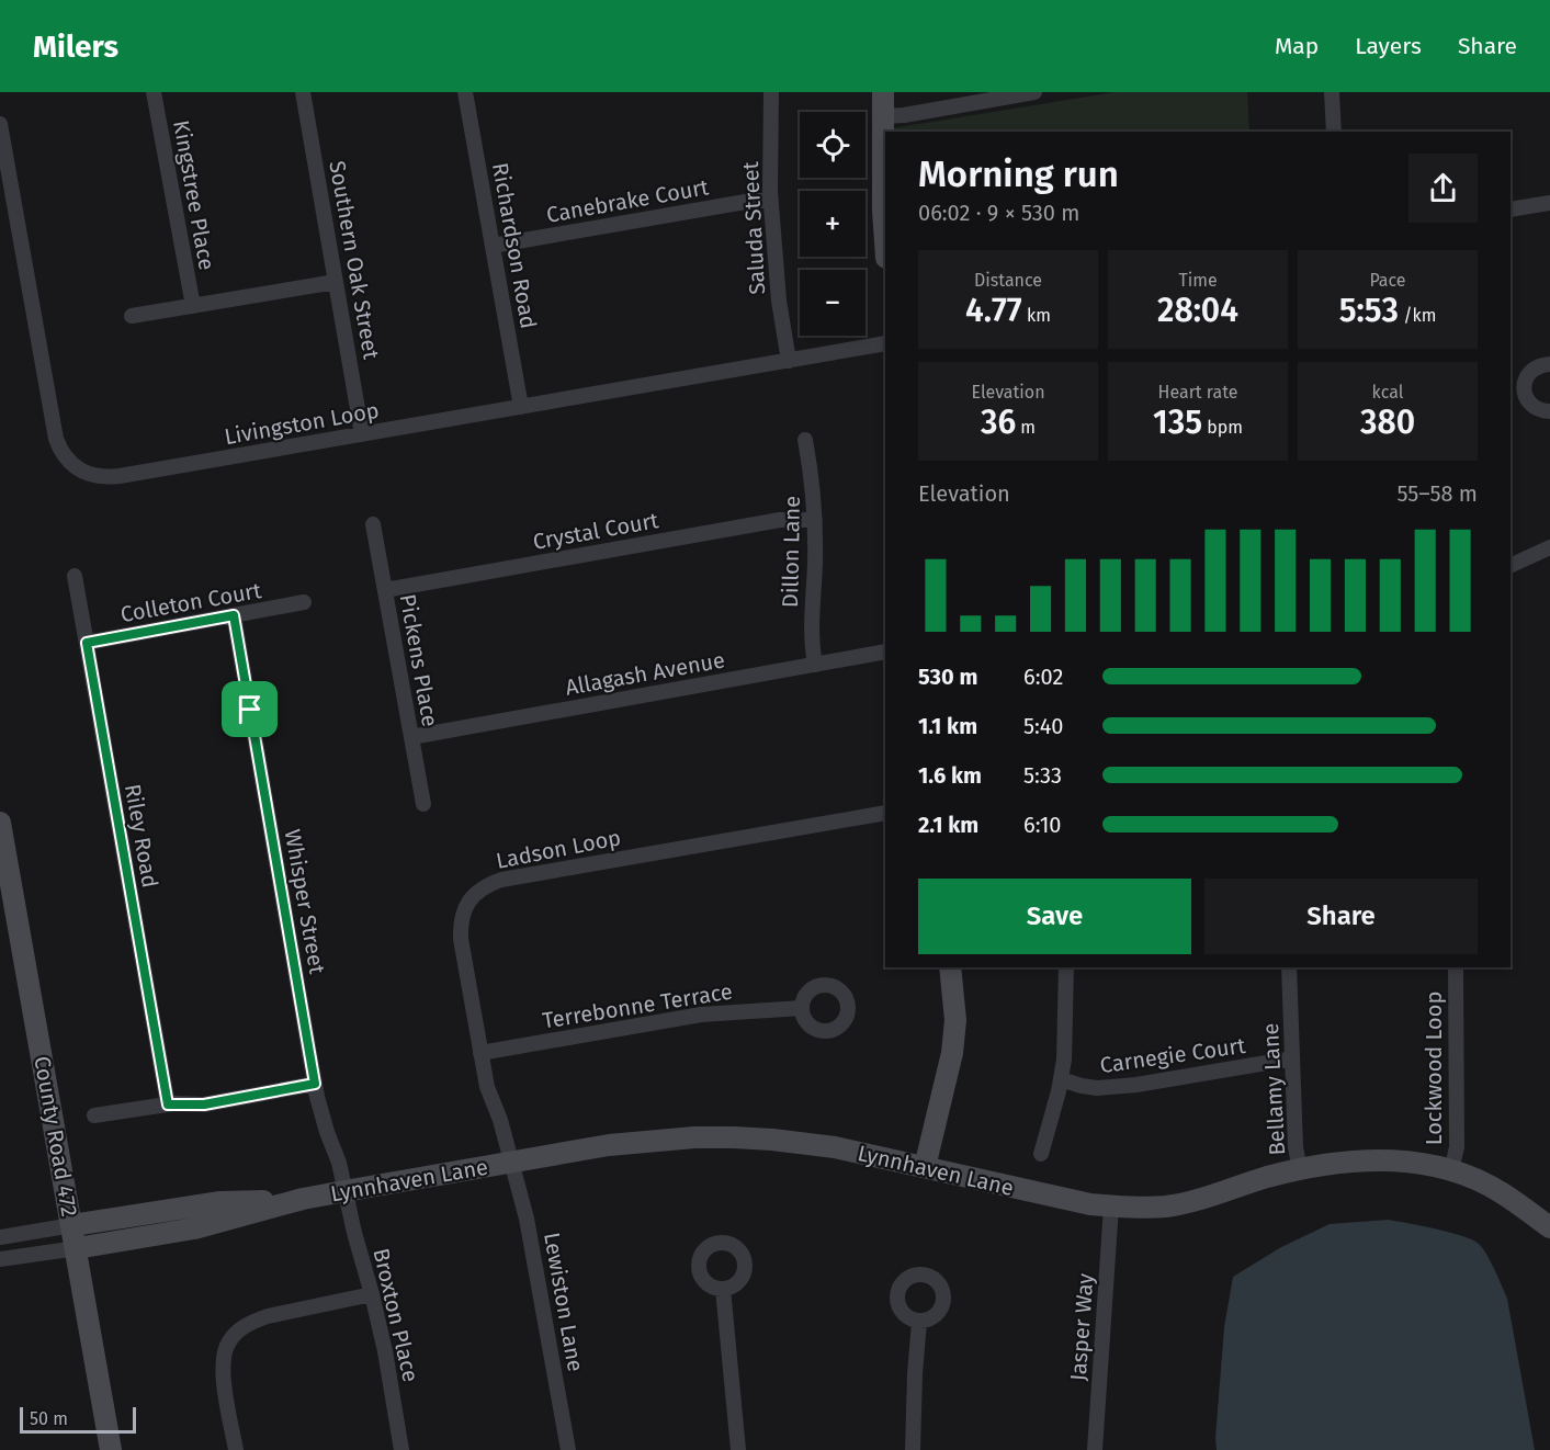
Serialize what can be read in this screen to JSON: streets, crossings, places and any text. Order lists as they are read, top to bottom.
{
  "streets": {
    "street": [
      "Kingstree Place",
      "Canebrake Court",
      "Saluda Street",
      "Richardson Road",
      "Southern Oak Street",
      "Livingston Loop",
      "Crystal Court",
      "Dillon Lane",
      "Colleton Court",
      "Pickens Place",
      "Allagash Avenue",
      "Riley Road",
      "Ladson Loop",
      "Whisper Street",
      "Terrebonne Terrace",
      "Carnegie Court",
      "Lockwood Loop",
      "Bellamy Lane",
      "County Road 472",
      "Lynnhaven Lane",
      "Lewiston Lane",
      "Broxton Place",
      "Jasper Way"
    ]
  },
  "crossings": [
    ["Canebrake Court", "Saluda Street"],
    ["Canebrake Court", "Richardson Road"],
    ["Saluda Street", "Livingston Loop"],
    ["Richardson Road", "Livingston Loop"],
    ["Southern Oak Street", "Livingston Loop"],
    ["Crystal Court", "Dillon Lane"],
    ["Crystal Court", "Pickens Place"],
    ["Dillon Lane", "Allagash Avenue"],
    ["Colleton Court", "Riley Road"],
    ["Colleton Court", "Whisper Street"],
    ["Pickens Place", "Allagash Avenue"],
    ["Ladson Loop", "Terrebonne Terrace"],
    ["Ladson Loop", "Lynnhaven Lane"],
    ["Ladson Loop", "Lewiston Lane"],
    ["Whisper Street", "Lynnhaven Lane"],
    ["Whisper Street", "Broxton Place"],
    ["Carnegie Court", "Bellamy Lane"],
    ["Lockwood Loop", "Lynnhaven Lane"],
    ["Bellamy Lane", "Lynnhaven Lane"],
    ["County Road 472", "Lynnhaven Lane"],
    ["Lynnhaven Lane", "Lewiston Lane"],
    ["Lynnhaven Lane", "Broxton Place"],
    ["Lynnhaven Lane", "Jasper Way"]
  ],
  "scale_bar": "50 m",
  "page": {
    "header": "Milers",
    "nav": ["Map", "Layers", "Share"],
    "map_buttons": ["+", "−"],
    "heading": ["Morning run", "06:02 · 9 × 530 m"],
    "stats": [
      ["Distance", "4.77 km"],
      ["Time", "28:04"],
      ["Pace", "5:53 /km"],
      ["Elevation", "36 m"],
      ["Heart rate", "135 bpm"],
      ["kcal", "380"]
    ],
    "chart": ["Elevation", "55–58 m"],
    "list": [
      {
        "name": "530 m",
        "note": "6:02"
      },
      {
        "name": "1.1 km",
        "note": "5:40"
      },
      {
        "name": "1.6 km",
        "note": "5:33"
      },
      {
        "name": "2.1 km",
        "note": "6:10"
      }
    ],
    "buttons": ["Save", "Share"],
    "scale": "50 m"
  }
}
